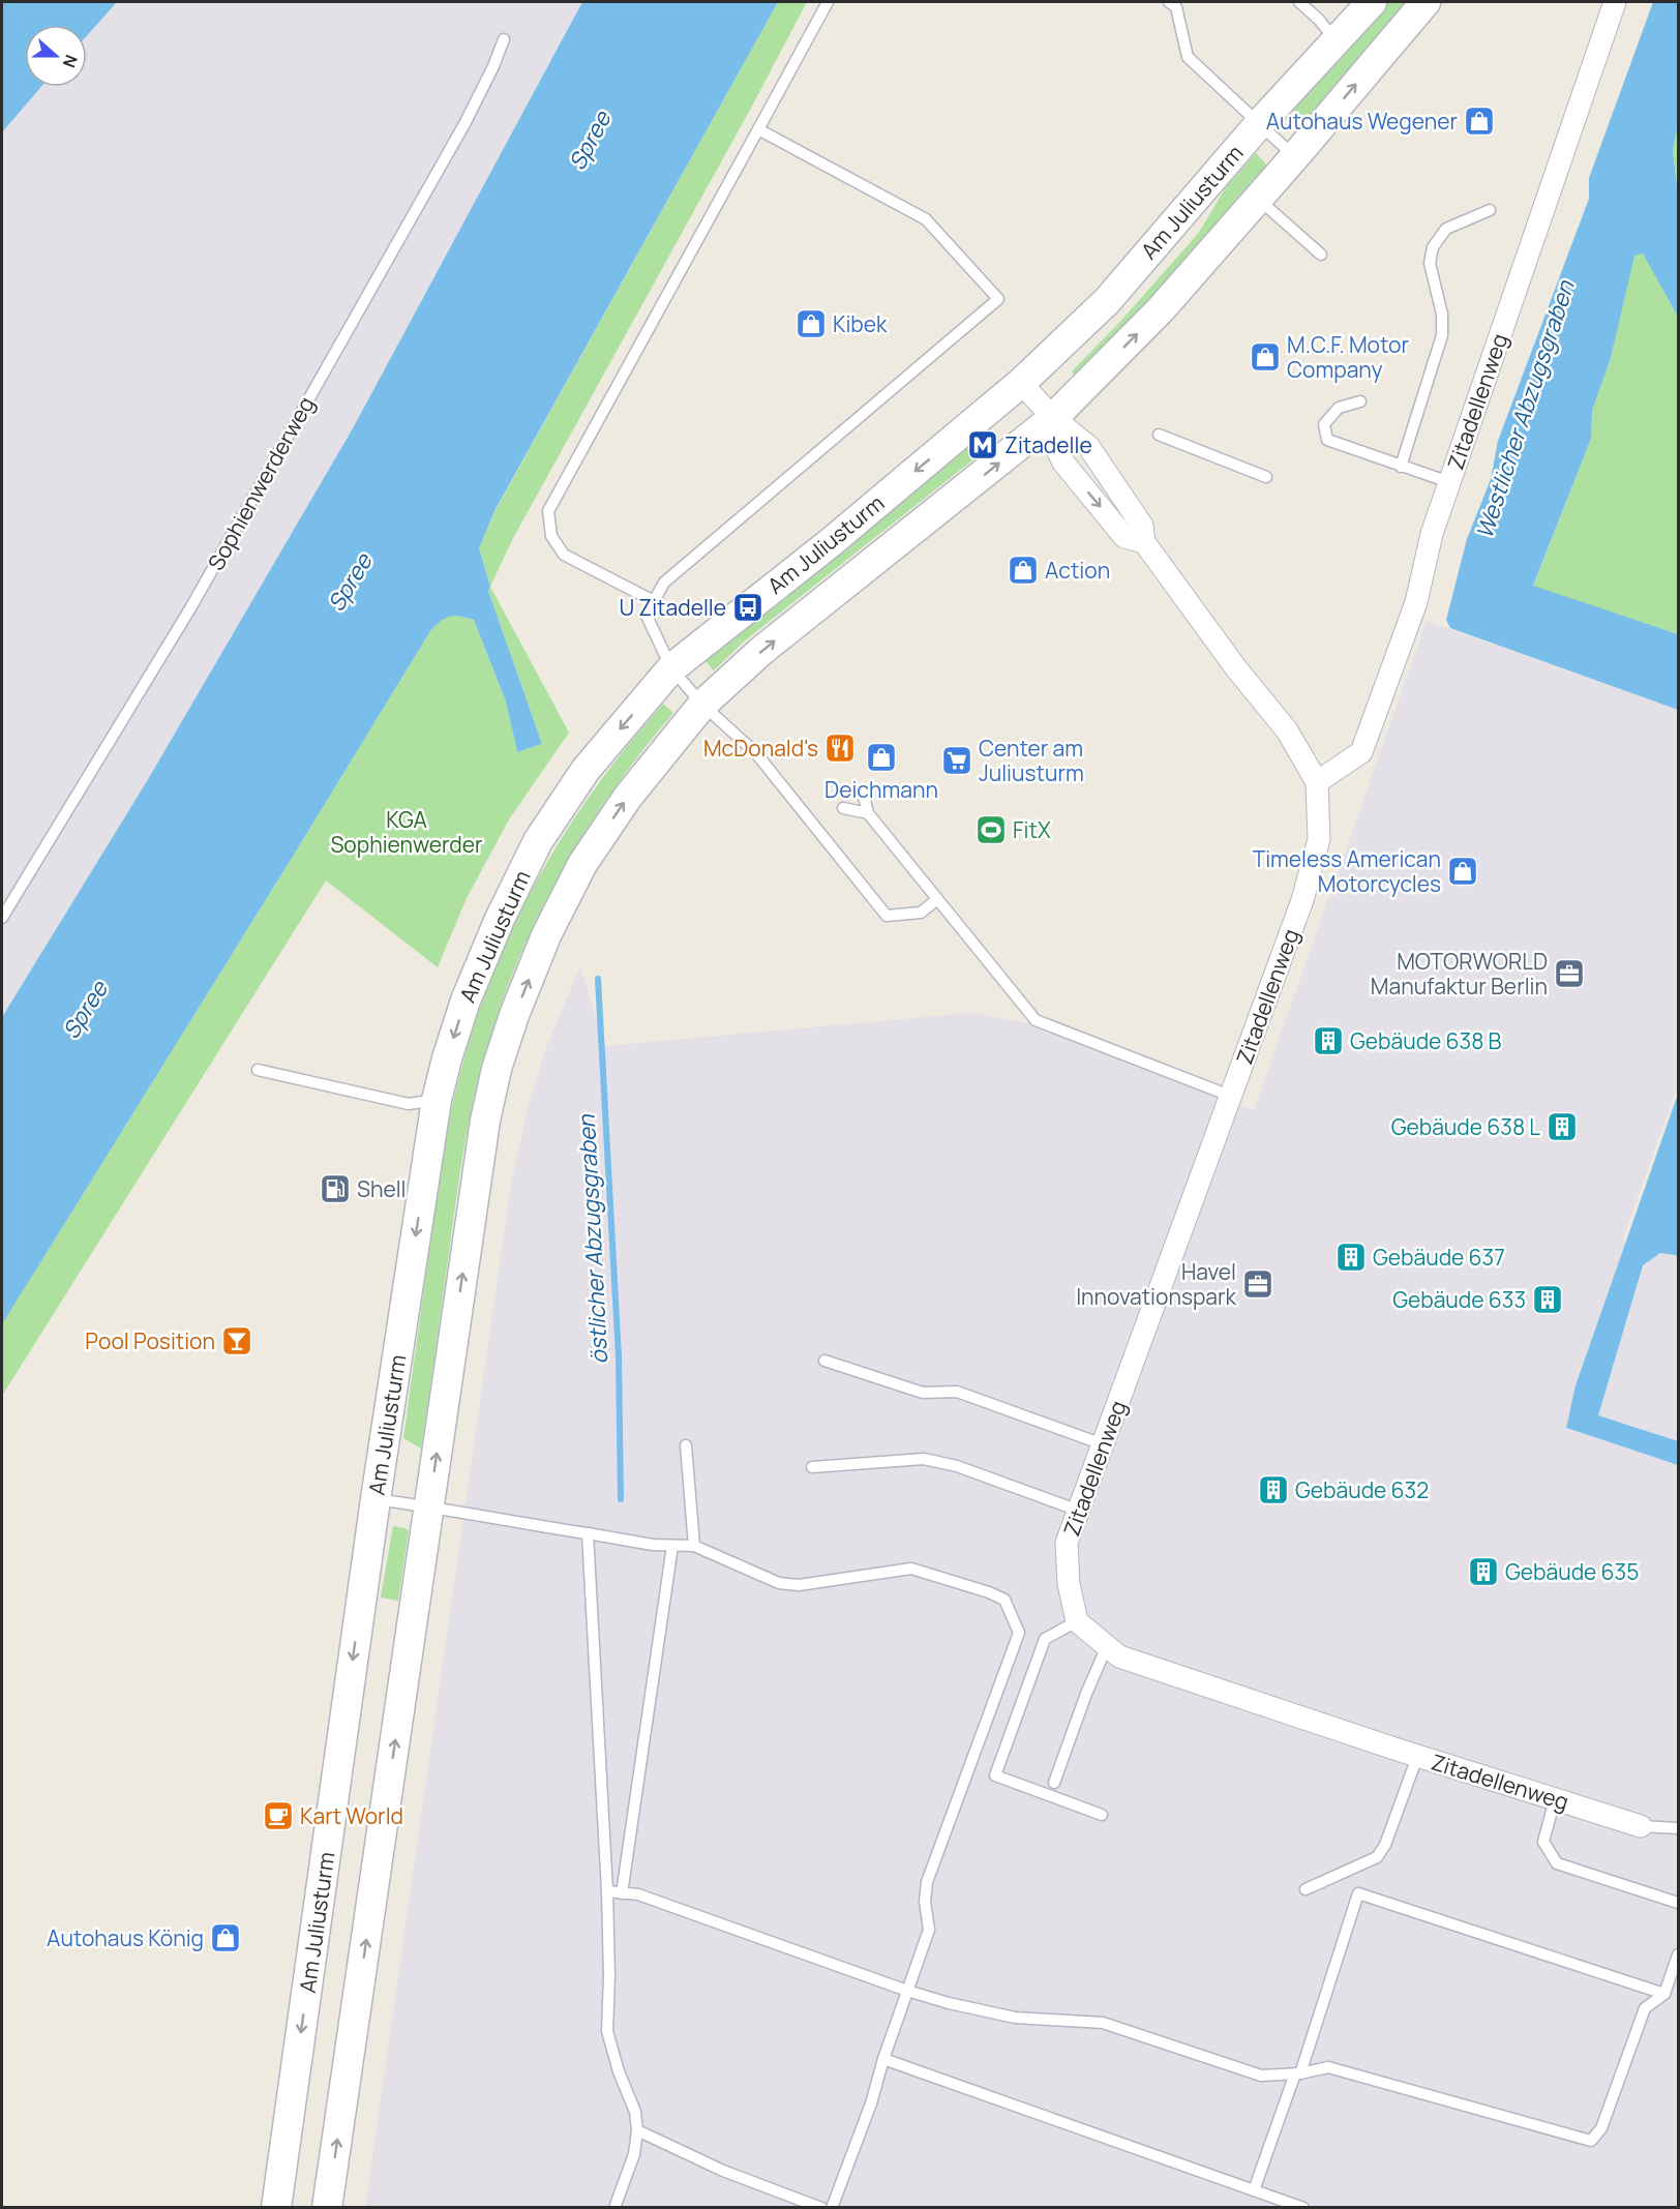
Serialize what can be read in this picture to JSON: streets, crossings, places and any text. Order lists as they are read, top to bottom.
{
  "streets": {
    "main road": ["Am Juliusturm"],
    "street": ["Zitadellenweg"],
    "lane": ["Sophienwerderweg"]
  },
  "crossings": [
    ["Am Juliusturm", "Zitadellenweg"]
  ],
  "water": ["Spree", "Westlicher Abzugsgraben", "östlicher Abzugsgraben"],
  "parks": ["KGA Sophienwerder"],
  "places": {
    "shop": [
      "Autohaus Wegener",
      "Kibek",
      "M.C.F. Motor Company",
      "Action",
      "Deichmann",
      "Timeless American Motorcycles",
      "Autohaus König"
    ],
    "metro station": ["Zitadelle"],
    "bus stop": ["U Zitadelle"],
    "restaurant": ["McDonald's"],
    "supermarket": ["Center am Juliusturm"],
    "sports": ["FitX"],
    "office": ["MOTORWORLD Manufaktur Berlin", "Havel Innovationspark"],
    "building": [
      "Gebäude 638 B",
      "Gebäude 638 L",
      "Gebäude 637",
      "Gebäude 633",
      "Gebäude 632",
      "Gebäude 635"
    ],
    "fuel station": ["Shell"],
    "bar": ["Pool Position"],
    "cafe": ["Kart World"]
  },
  "north": "right"
}
